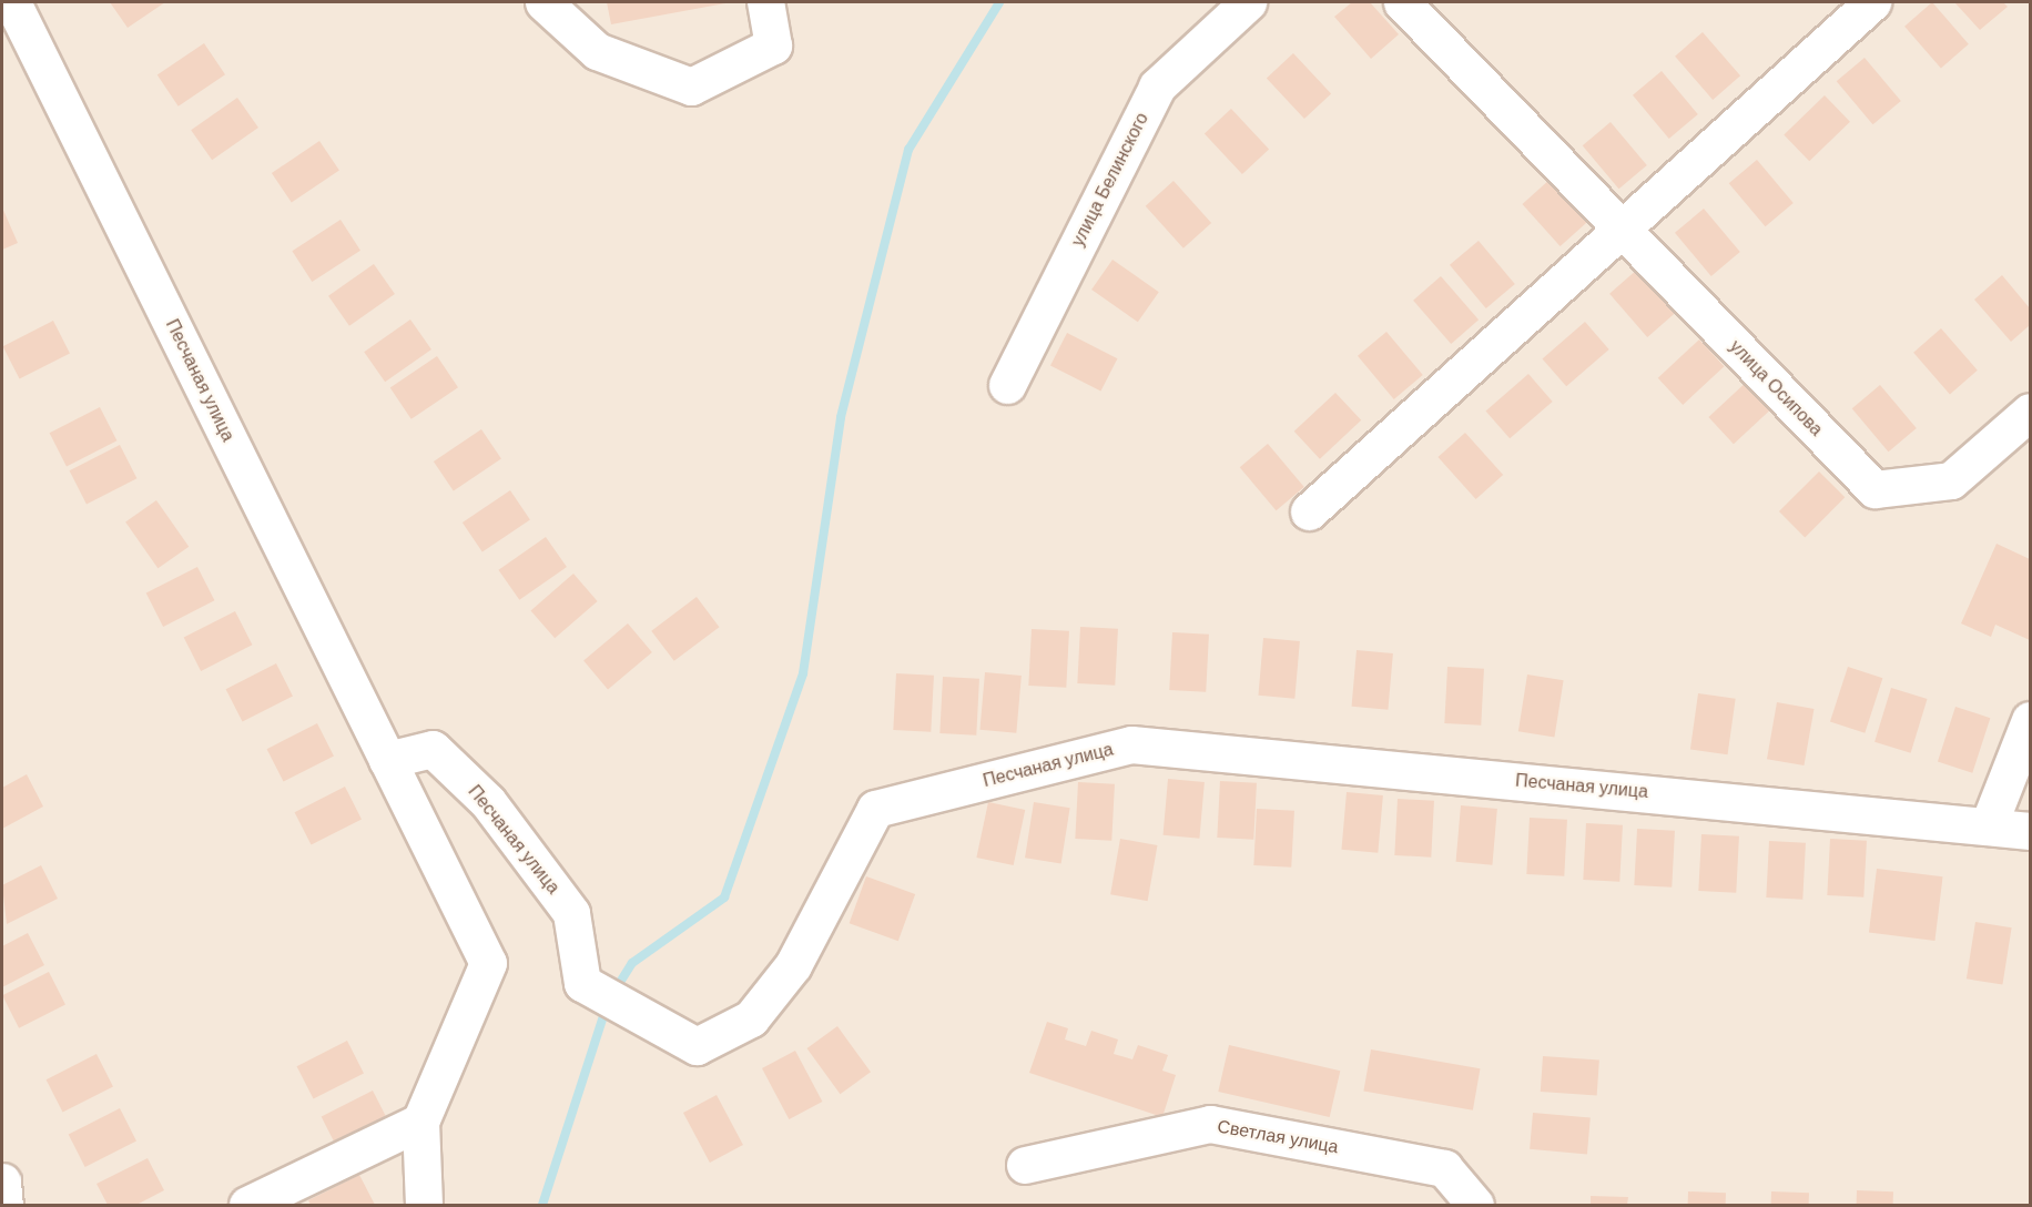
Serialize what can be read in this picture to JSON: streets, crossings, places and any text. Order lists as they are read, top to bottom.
{
  "streets": {
    "street": [
      "улица Белинского",
      "Песчаная улица",
      "улица Осипова",
      "Светлая улица"
    ]
  }
}
